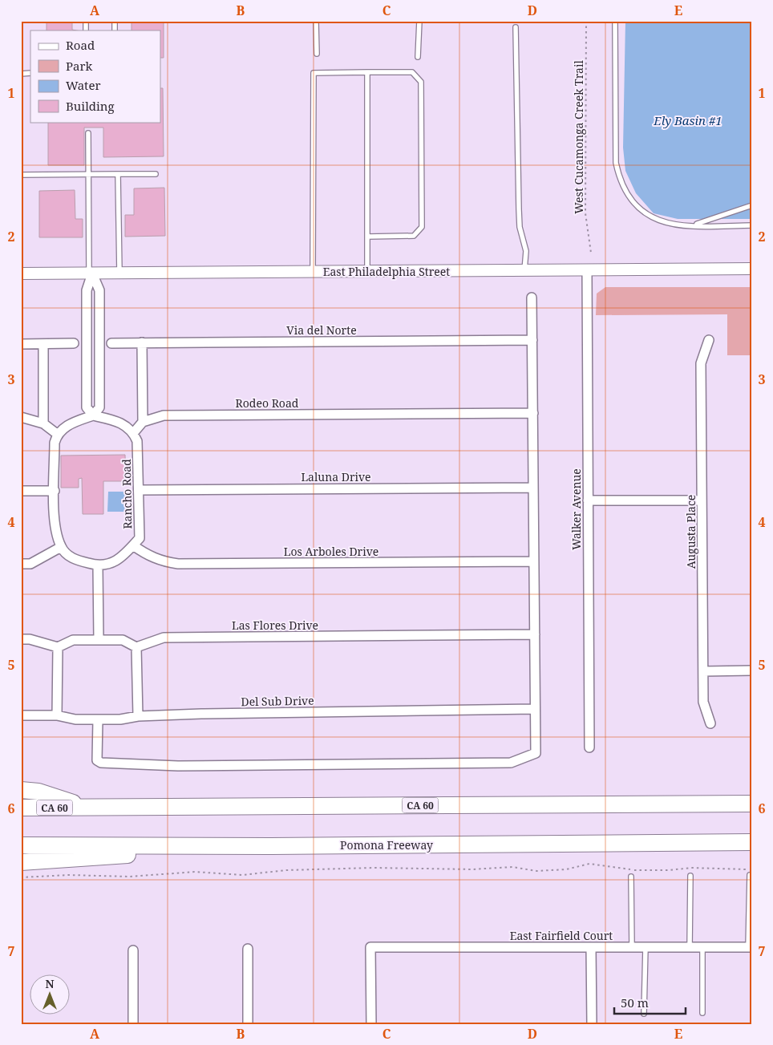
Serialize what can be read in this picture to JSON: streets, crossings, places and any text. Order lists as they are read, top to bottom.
{
  "streets": {
    "highway": ["CA 60", "Pomona Freeway"],
    "street": [
      "East Philadelphia Street",
      "Via del Norte",
      "Rodeo Road",
      "Laluna Drive",
      "Rancho Road",
      "Walker Avenue",
      "Augusta Place",
      "Los Arboles Drive",
      "Las Flores Drive",
      "Del Sub Drive",
      "East Fairfield Court"
    ],
    "path": ["West Cucamonga Creek Trail"]
  },
  "crossings": [
    ["East Philadelphia Street", "Walker Avenue"],
    ["Laluna Drive", "Rancho Road"],
    ["Laluna Drive", "Los Arboles Drive"],
    ["Rancho Road", "Los Arboles Drive"],
    ["Las Flores Drive", "Del Sub Drive"]
  ],
  "water": ["Ely Basin #1"],
  "legend": [
    "Road",
    "Park",
    "Water",
    "Building"
  ],
  "scale_bar": "50 m",
  "north": "top",
  "grid": {
    "columns": [
      "A",
      "B",
      "C",
      "D",
      "E"
    ],
    "rows": [
      "1",
      "2",
      "3",
      "4",
      "5",
      "6",
      "7"
    ]
  }
}
